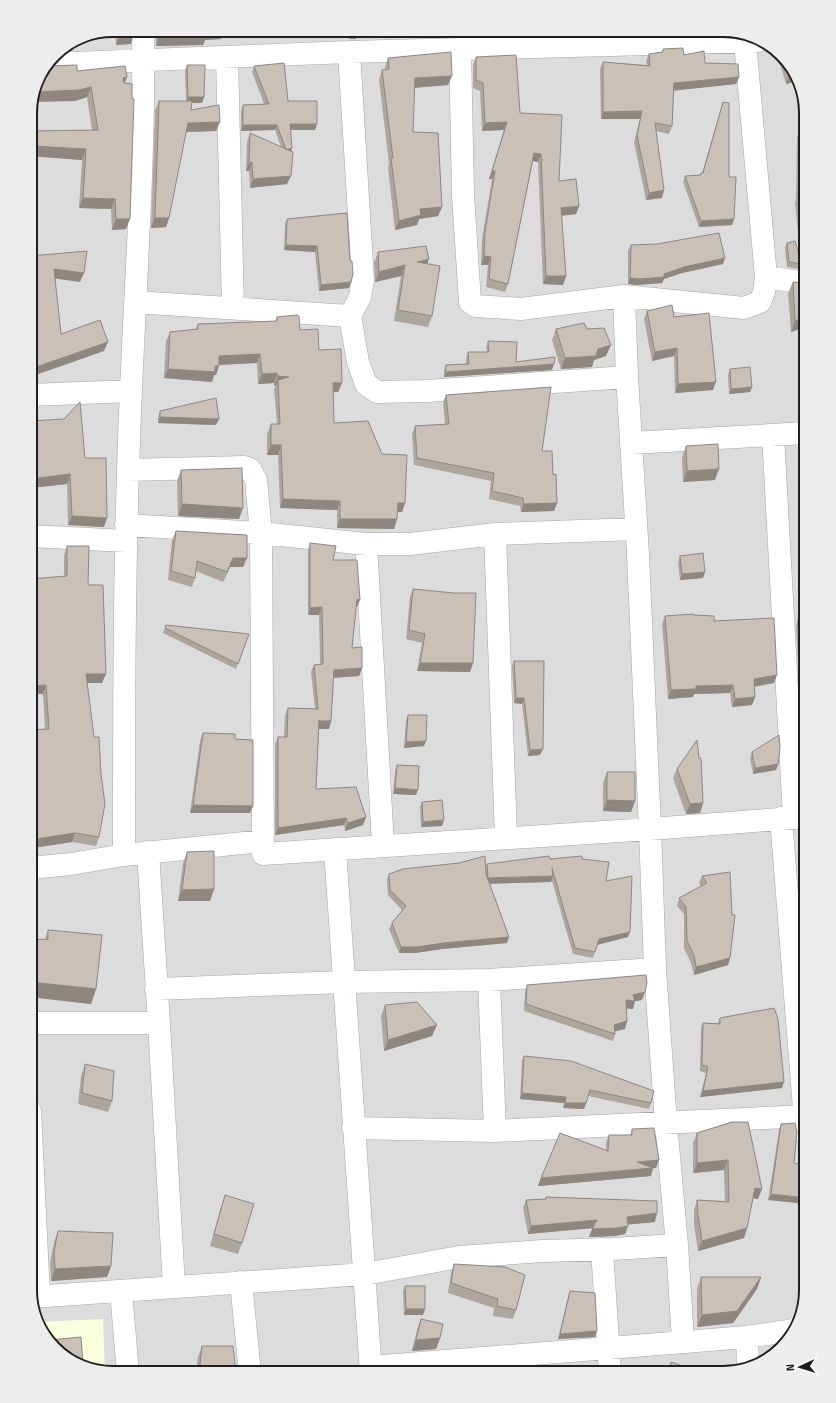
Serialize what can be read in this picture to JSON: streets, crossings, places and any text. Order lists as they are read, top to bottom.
{
  "north": "left"
}
